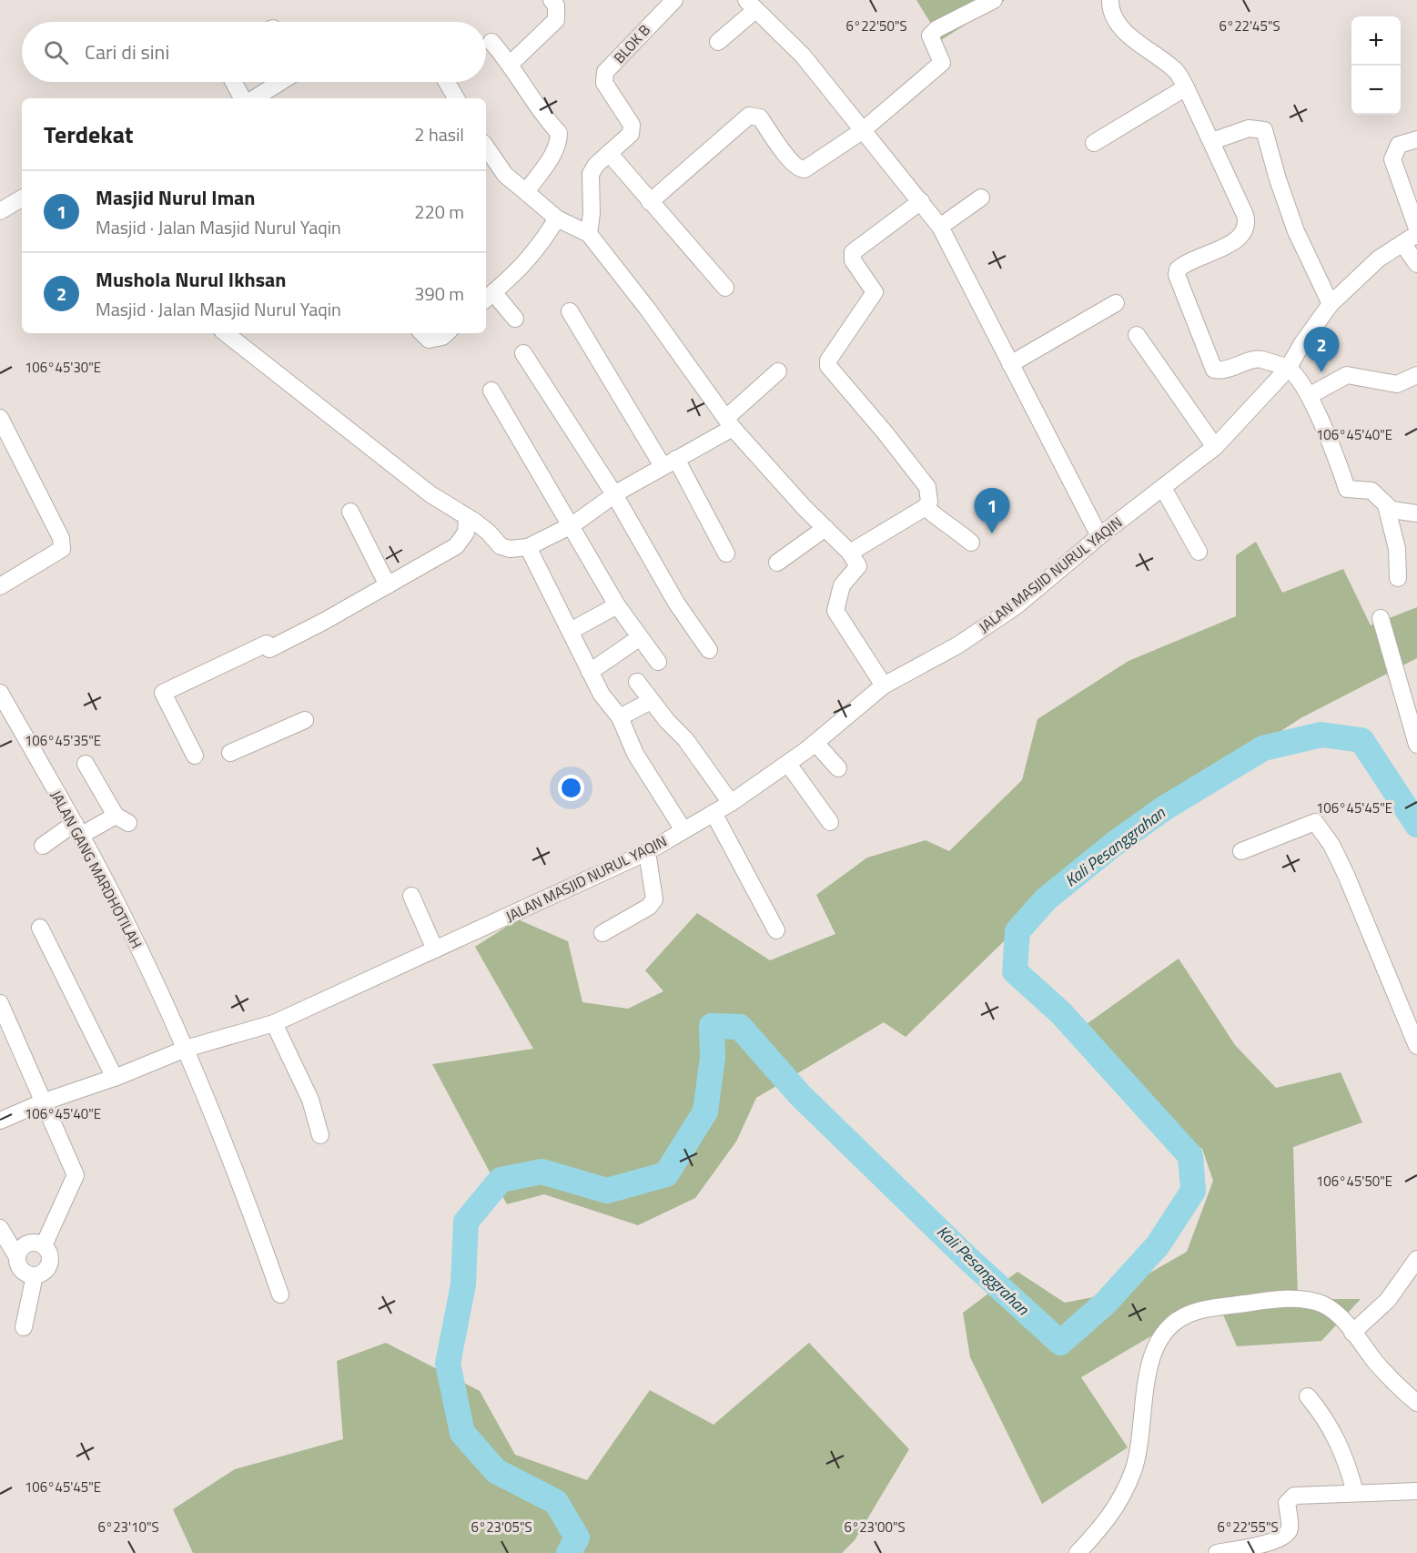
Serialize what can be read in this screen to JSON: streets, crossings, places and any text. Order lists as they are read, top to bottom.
{
  "streets": {
    "street": ["BLOK B", "JALAN MASJID NURUL YAQIN", "JALAN GANG MARDHOTILAH"]
  },
  "crossings": [
    ["JALAN MASJID NURUL YAQIN", "JALAN GANG MARDHOTILAH"]
  ],
  "water": ["Kali Pesanggrahan"],
  "page": {
    "map_buttons": ["+", "−"],
    "search": "Cari di sini",
    "heading": ["Terdekat", "2 hasil"],
    "list": [
      {
        "mark": "1",
        "name": "Masjid Nurul Iman",
        "note": "Masjid · Jalan Masjid Nurul Yaqin",
        "value": "220 m"
      },
      {
        "mark": "2",
        "name": "Mushola Nurul Ikhsan",
        "note": "Masjid · Jalan Masjid Nurul Yaqin",
        "value": "390 m"
      }
    ],
    "pins": ["2", "1"]
  },
  "coordinates": [
    "6°22'50\"S",
    "6°22'45\"S",
    "106°45'30\"E",
    "106°45'40\"E",
    "106°45'35\"E",
    "106°45'45\"E",
    "106°45'50\"E",
    "6°23'10\"S",
    "6°23'05\"S",
    "6°23'00\"S",
    "6°22'55\"S"
  ]
}
